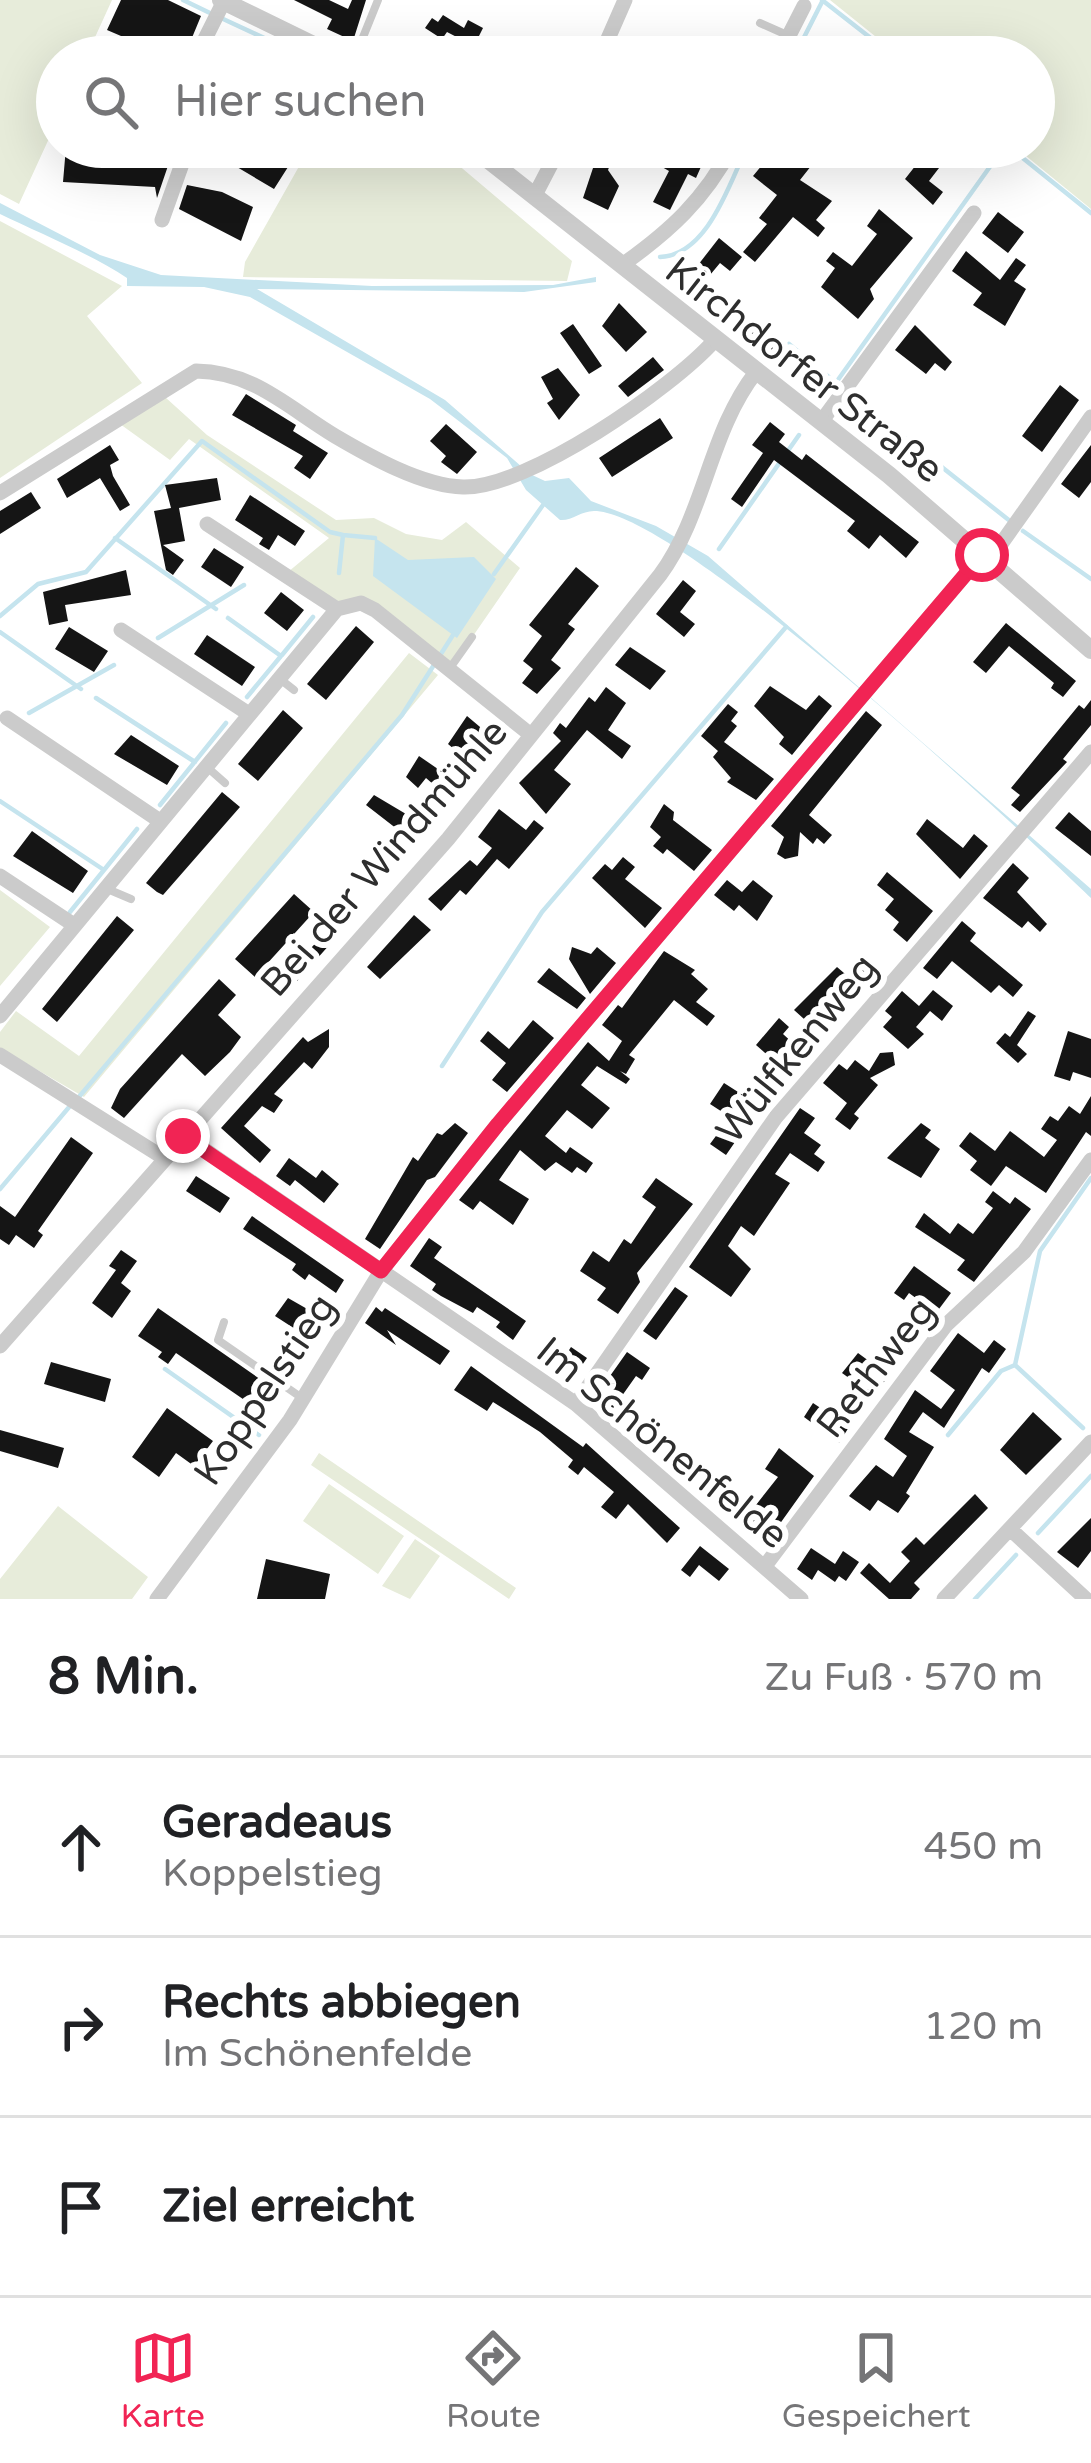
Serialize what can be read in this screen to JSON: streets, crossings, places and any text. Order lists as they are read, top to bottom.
{
  "streets": {
    "street": [
      "Kirchdorfer Straße",
      "Bei der Windmühle",
      "Wülfkenweg",
      "Rethweg",
      "Koppelstieg",
      "Im Schönenfelde"
    ]
  },
  "crossings": [
    ["Kirchdorfer Straße", "Bei der Windmühle"],
    ["Kirchdorfer Straße", "Koppelstieg"],
    ["Bei der Windmühle", "Im Schönenfelde"],
    ["Wülfkenweg", "Im Schönenfelde"],
    ["Rethweg", "Im Schönenfelde"],
    ["Koppelstieg", "Im Schönenfelde"]
  ],
  "page": {
    "search": "Hier suchen",
    "heading": ["8 Min.", "Zu Fuß · 570 m"],
    "list": [
      ["Geradeaus", "Koppelstieg", "450 m"],
      ["Rechts abbiegen", "Im Schönenfelde", "120 m"],
      "Ziel erreicht"
    ],
    "nav": ["Karte", "Route", "Gespeichert"]
  }
}
